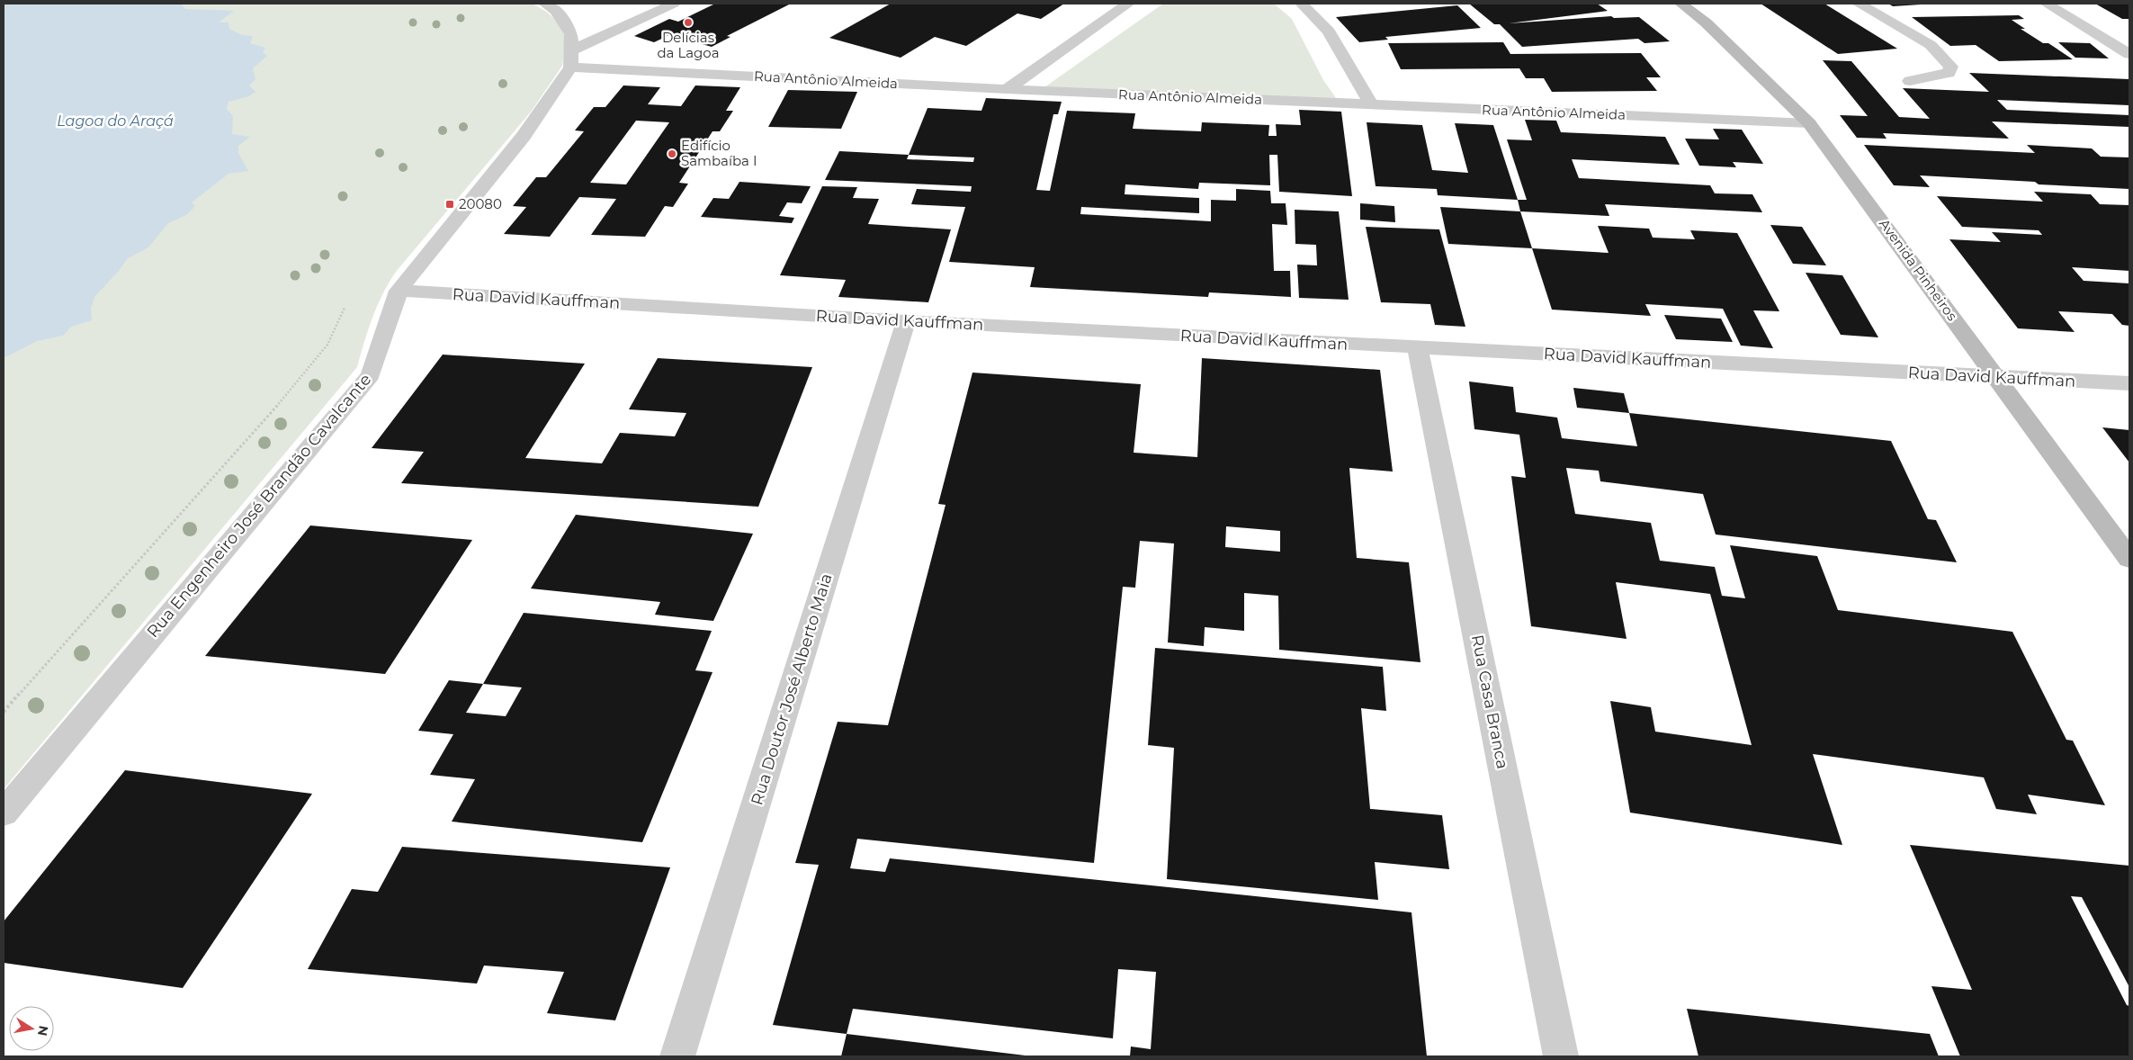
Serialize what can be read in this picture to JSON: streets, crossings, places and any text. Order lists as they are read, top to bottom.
{
  "streets": {
    "street": [
      "Rua Antônio Almeida",
      "Avenida Pinheiros",
      "Rua David Kauffman",
      "Rua Engenheiro José Brandão Cavalcante",
      "Rua Doutor José Alberto Maia",
      "Rua Casa Branca"
    ]
  },
  "crossings": [
    ["Rua Antônio Almeida", "Avenida Pinheiros"],
    ["Rua Antônio Almeida", "Rua Engenheiro José Brandão Cavalcante"],
    ["Avenida Pinheiros", "Rua David Kauffman"],
    ["Rua David Kauffman", "Rua Engenheiro José Brandão Cavalcante"],
    ["Rua David Kauffman", "Rua Doutor José Alberto Maia"],
    ["Rua David Kauffman", "Rua Casa Branca"]
  ],
  "water": ["Lagoa do Araçá"],
  "places": {
    "other": ["Delícias da Lagoa", "Edifício Sambaíba I"],
    "transit": ["20080"]
  },
  "north": "right"
}
